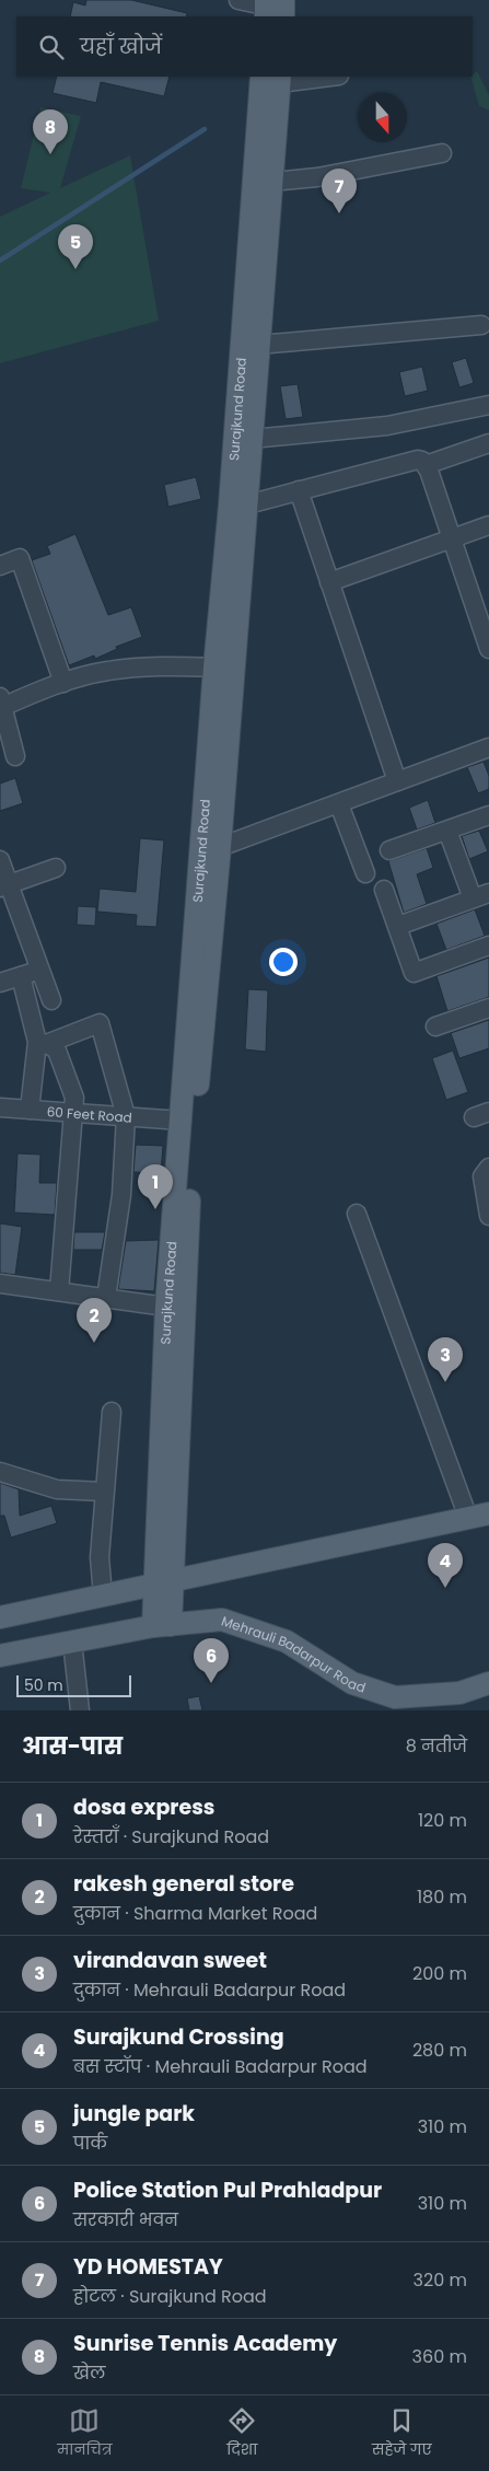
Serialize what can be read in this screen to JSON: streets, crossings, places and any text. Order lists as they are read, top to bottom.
{
  "streets": {
    "main road": ["Surajkund Road", "Mehrauli Badarpur Road"],
    "street": ["60 Feet Road"]
  },
  "crossings": [
    ["Surajkund Road", "60 Feet Road"],
    ["Surajkund Road", "Mehrauli Badarpur Road"]
  ],
  "scale_bar": "50 m",
  "north": "bottom",
  "page": {
    "search": "यहाँ खोजें",
    "pins": [
      "8",
      "7",
      "5",
      "1",
      "2",
      "3",
      "4",
      "6"
    ],
    "scale": "50 m",
    "heading": ["आस-पास", "8 नतीजे"],
    "list": [
      {
        "mark": "1",
        "name": "dosa express",
        "note": "रेस्तराँ · Surajkund Road",
        "value": "120 m"
      },
      {
        "mark": "2",
        "name": "rakesh general store",
        "note": "दुकान · Sharma Market Road",
        "value": "180 m"
      },
      {
        "mark": "3",
        "name": "virandavan sweet",
        "note": "दुकान · Mehrauli Badarpur Road",
        "value": "200 m"
      },
      {
        "mark": "4",
        "name": "Surajkund Crossing",
        "note": "बस स्टॉप · Mehrauli Badarpur Road",
        "value": "280 m"
      },
      {
        "mark": "5",
        "name": "jungle park",
        "note": "पार्क",
        "value": "310 m"
      },
      {
        "mark": "6",
        "name": "Police Station Pul Prahladpur",
        "note": "सरकारी भवन",
        "value": "310 m"
      },
      {
        "mark": "7",
        "name": "YD HOMESTAY",
        "note": "होटल · Surajkund Road",
        "value": "320 m"
      },
      {
        "mark": "8",
        "name": "Sunrise Tennis Academy",
        "note": "खेल",
        "value": "360 m"
      }
    ],
    "nav": ["मानचित्र", "दिशा", "सहेजे गए"]
  }
}
